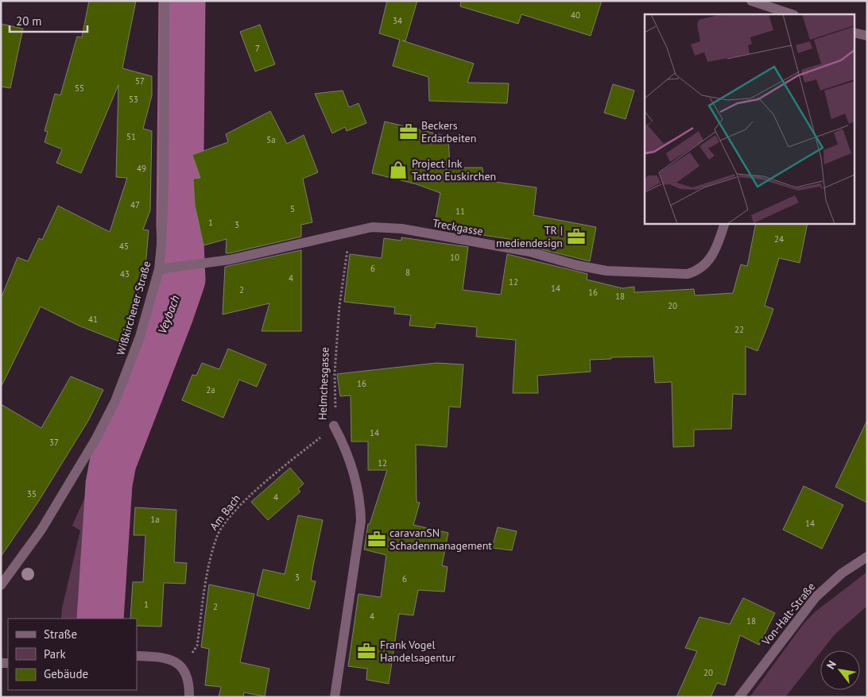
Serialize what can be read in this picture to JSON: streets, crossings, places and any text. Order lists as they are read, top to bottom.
{
  "streets": {
    "street": [
      "Treckgasse",
      "Wißkirchener Straße",
      "Helmchesgasse",
      "Von-Halt-Straße"
    ],
    "path": ["Am Bach"]
  },
  "crossings": [
    ["Treckgasse", "Wißkirchener Straße"],
    ["Treckgasse", "Helmchesgasse"],
    ["Helmchesgasse", "Am Bach"]
  ],
  "water": ["Veybach"],
  "places": {
    "office": [
      "Beckers Erdarbeiten",
      "TR | mediendesign",
      "caravanSN Schadenmanagement",
      "Frank Vogel Handelsagentur"
    ],
    "shop": ["Project Ink Tattoo Euskirchen"]
  },
  "house_numbers": [
    "40",
    "34",
    "7",
    "57",
    "55",
    "53",
    "51",
    "5a",
    "49",
    "47",
    "5",
    "11",
    "1",
    "3",
    "24",
    "45",
    "10",
    "6",
    "8",
    "43",
    "4",
    "12",
    "14",
    "2",
    "16",
    "18",
    "20",
    "41",
    "22",
    "16",
    "2a",
    "14",
    "37",
    "12",
    "35",
    "4",
    "1a",
    "14",
    "3",
    "6",
    "1",
    "2",
    "4",
    "18",
    "20"
  ],
  "legend": ["Straße", "Park", "Gebäude"],
  "scale_bar": "20 m",
  "north": "top left"
}
